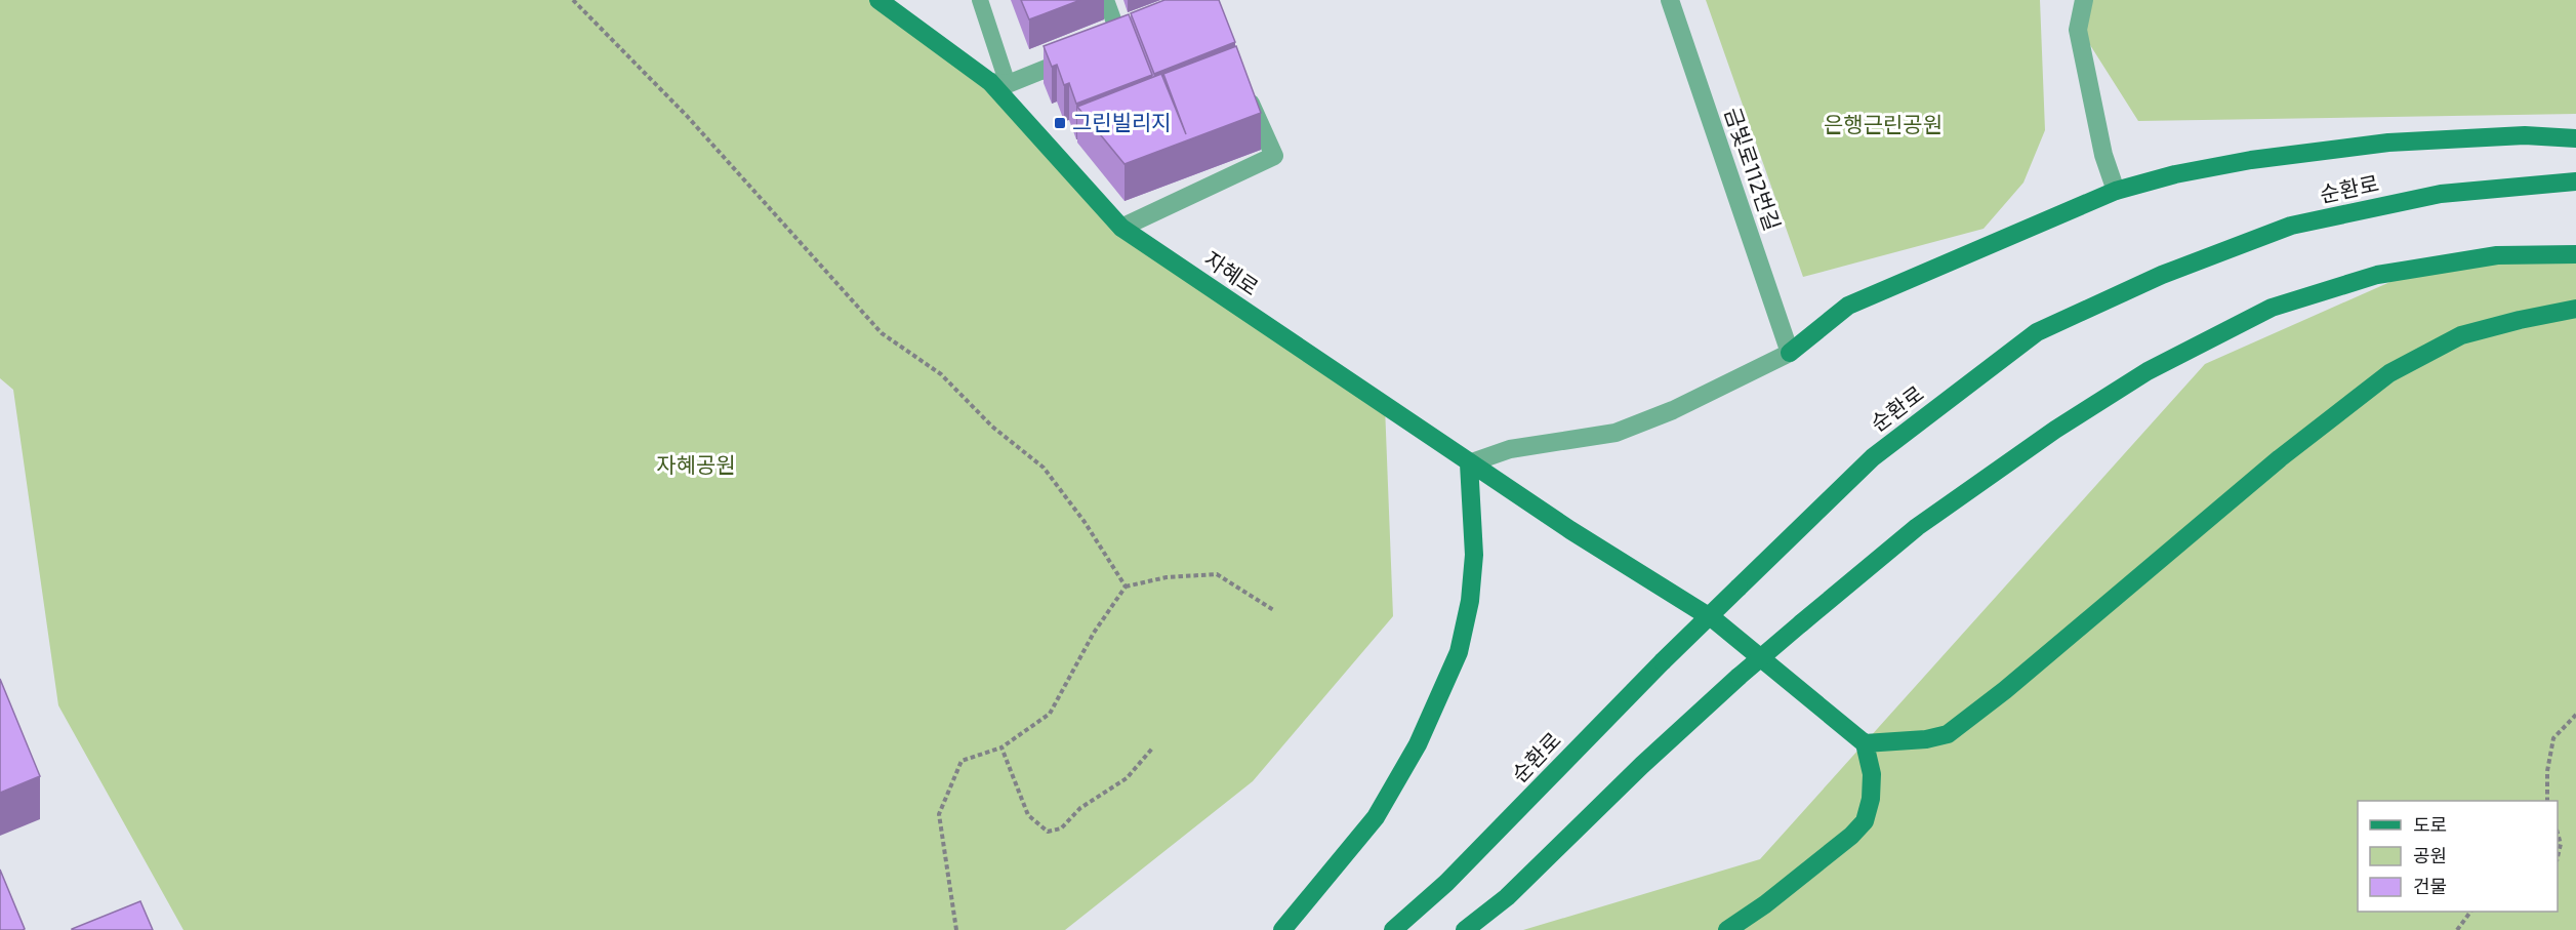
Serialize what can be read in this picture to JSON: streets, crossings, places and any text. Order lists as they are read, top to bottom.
{
  "streets": {
    "main road": ["순환로", "자혜로"],
    "street": ["금빛로112번길"]
  },
  "parks": ["은행근린공원", "자혜공원"],
  "places": {
    "transit": ["그린빌리지"]
  },
  "legend": ["도로", "공원", "건물"]
}
